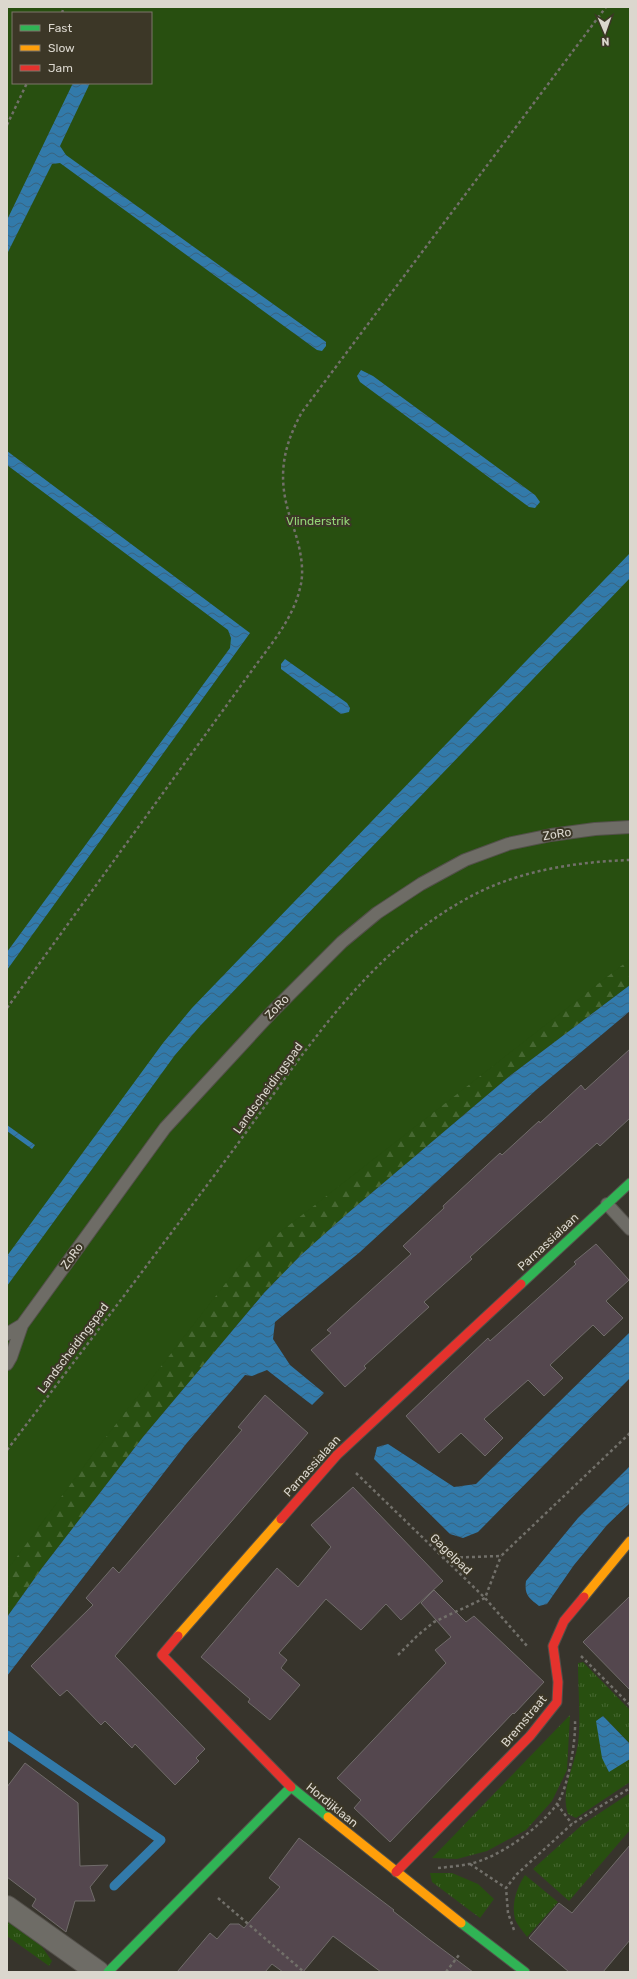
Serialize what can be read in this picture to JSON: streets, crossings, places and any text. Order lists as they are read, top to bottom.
{
  "streets": {
    "street": ["Parnassialaan", "Bremstraat", "Hordijklaan"],
    "lane": ["ZoRo"],
    "path": ["Landscheidingspad", "Gagelpad"]
  },
  "crossings": [
    ["Parnassialaan", "Gagelpad"],
    ["Parnassialaan", "Hordijklaan"],
    ["Gagelpad", "Bremstraat"],
    ["Bremstraat", "Hordijklaan"]
  ],
  "parks": ["Vlinderstrik"],
  "legend": ["Fast", "Slow", "Jam"],
  "north": "bottom"
}
